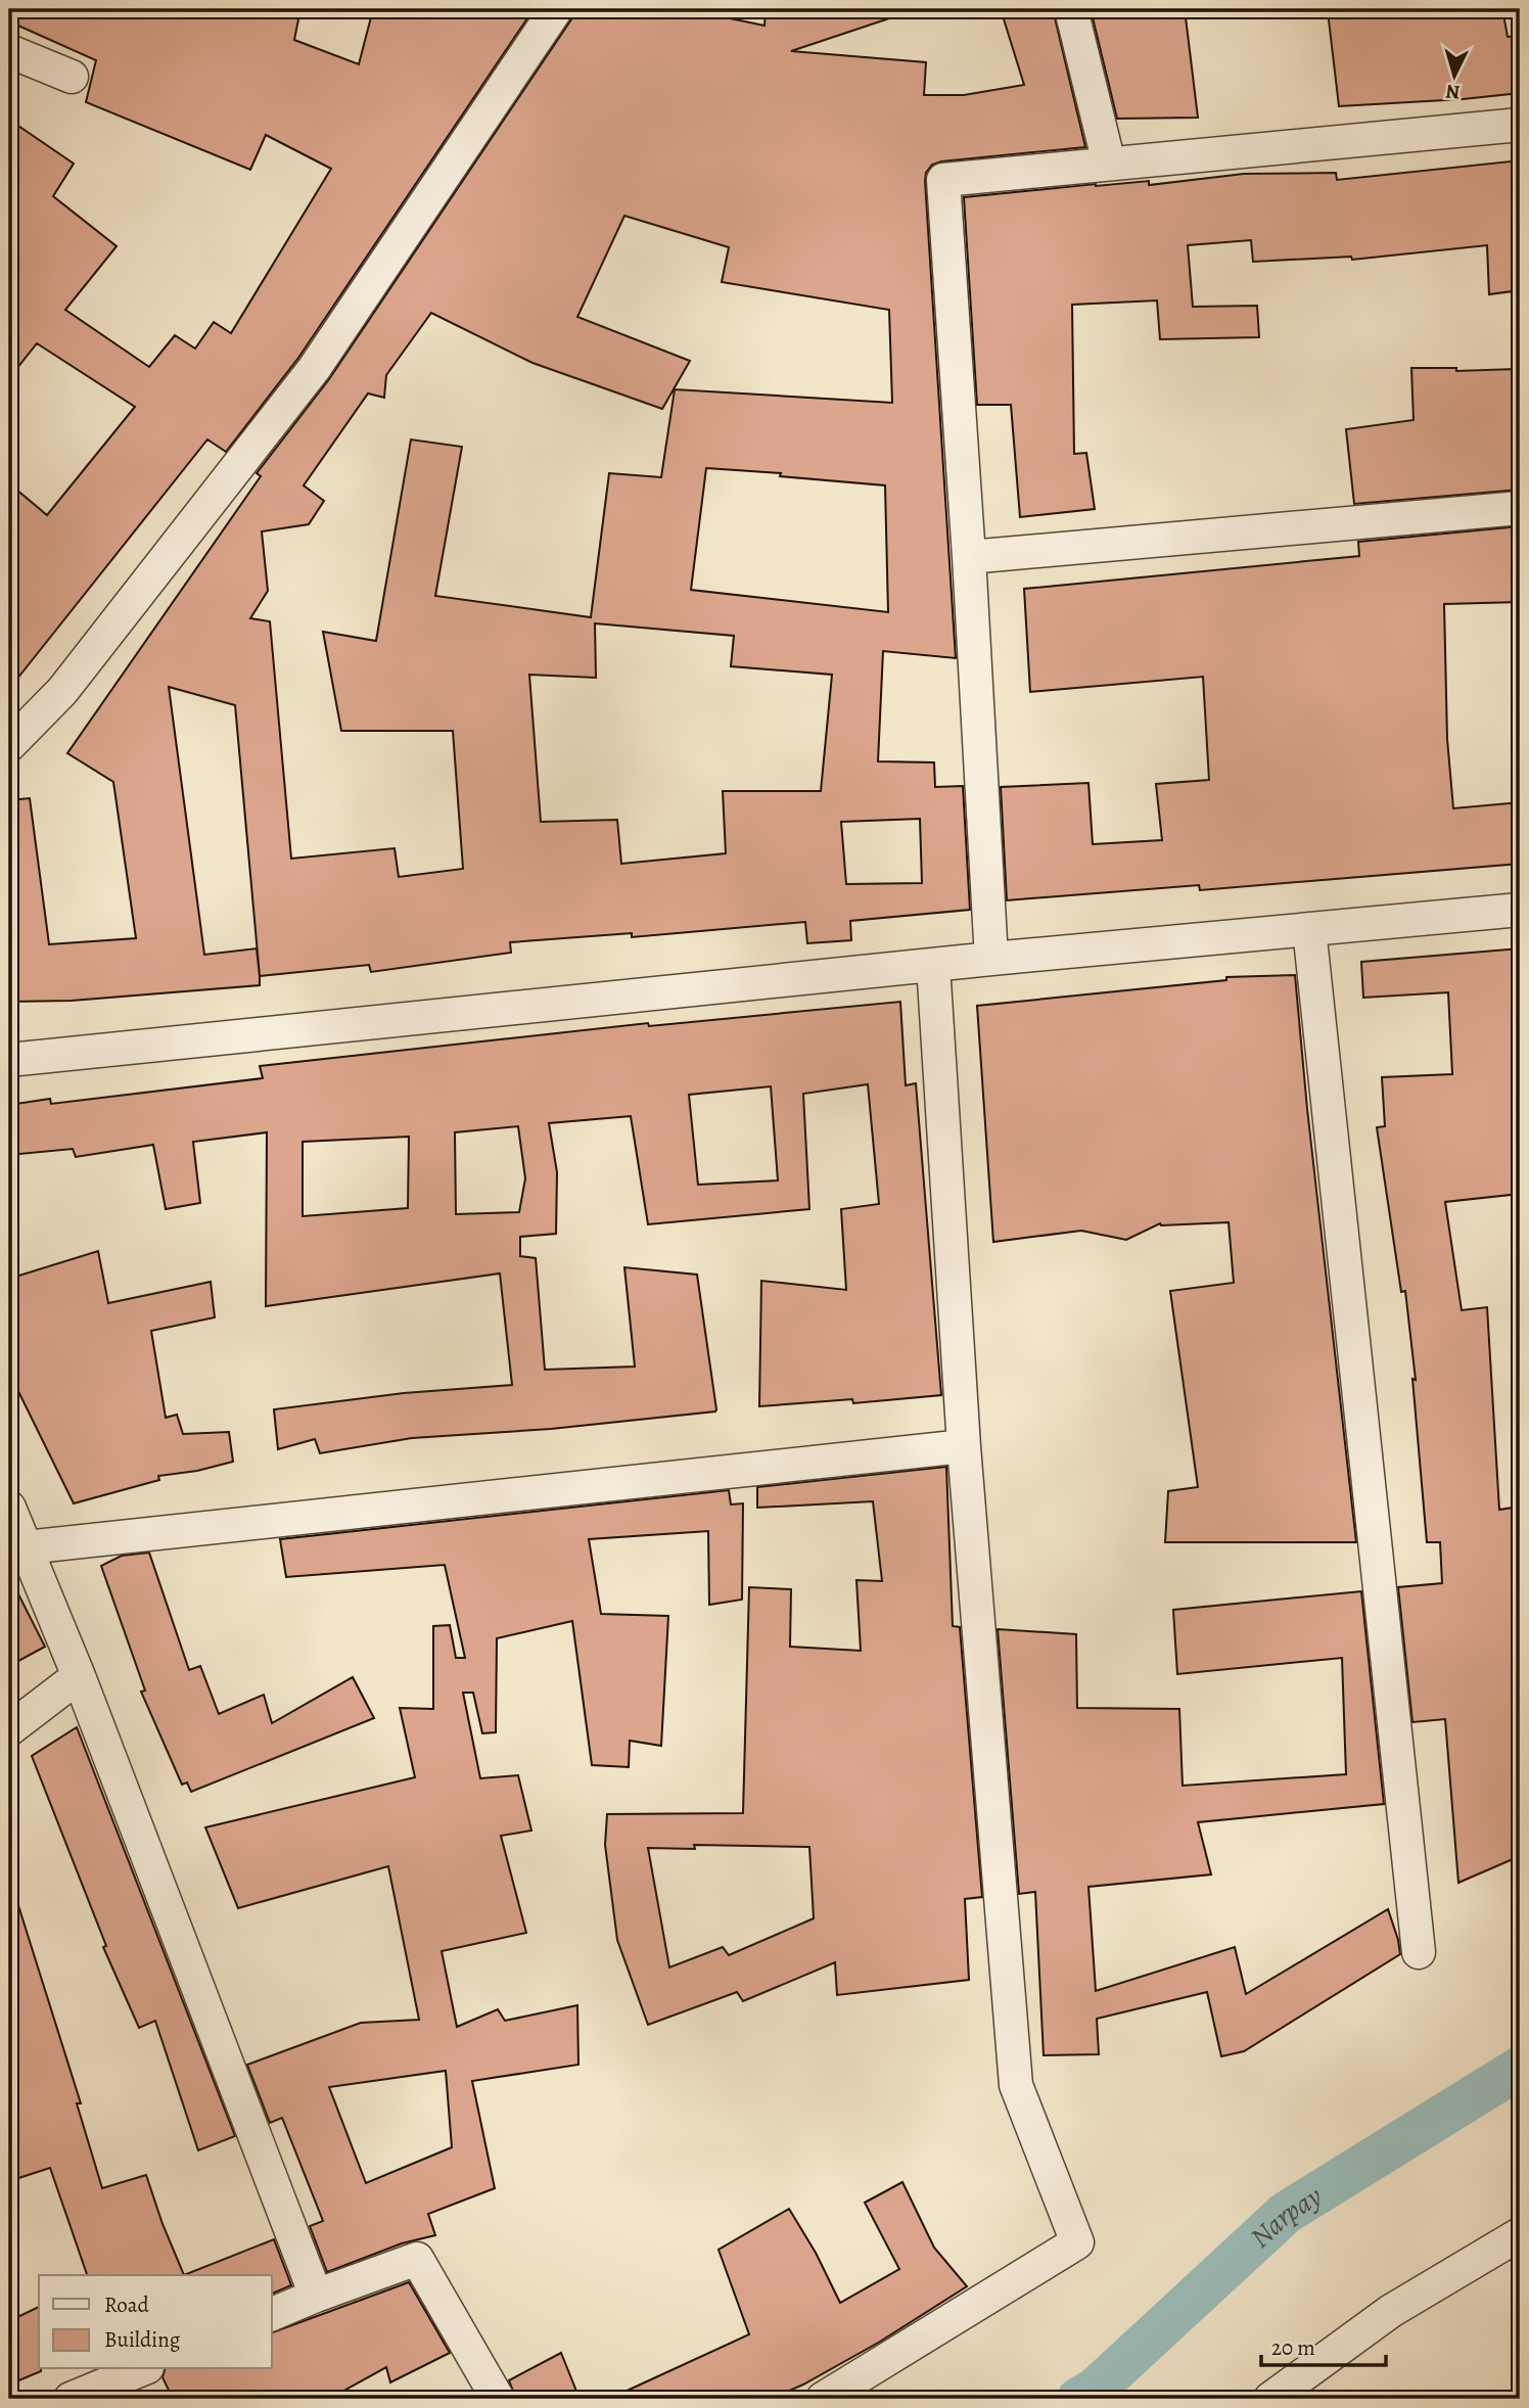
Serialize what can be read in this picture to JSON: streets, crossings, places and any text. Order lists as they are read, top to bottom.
{
  "water": ["Narpay"],
  "legend": ["Road", "Building"],
  "scale_bar": "20 m",
  "north": "bottom"
}
